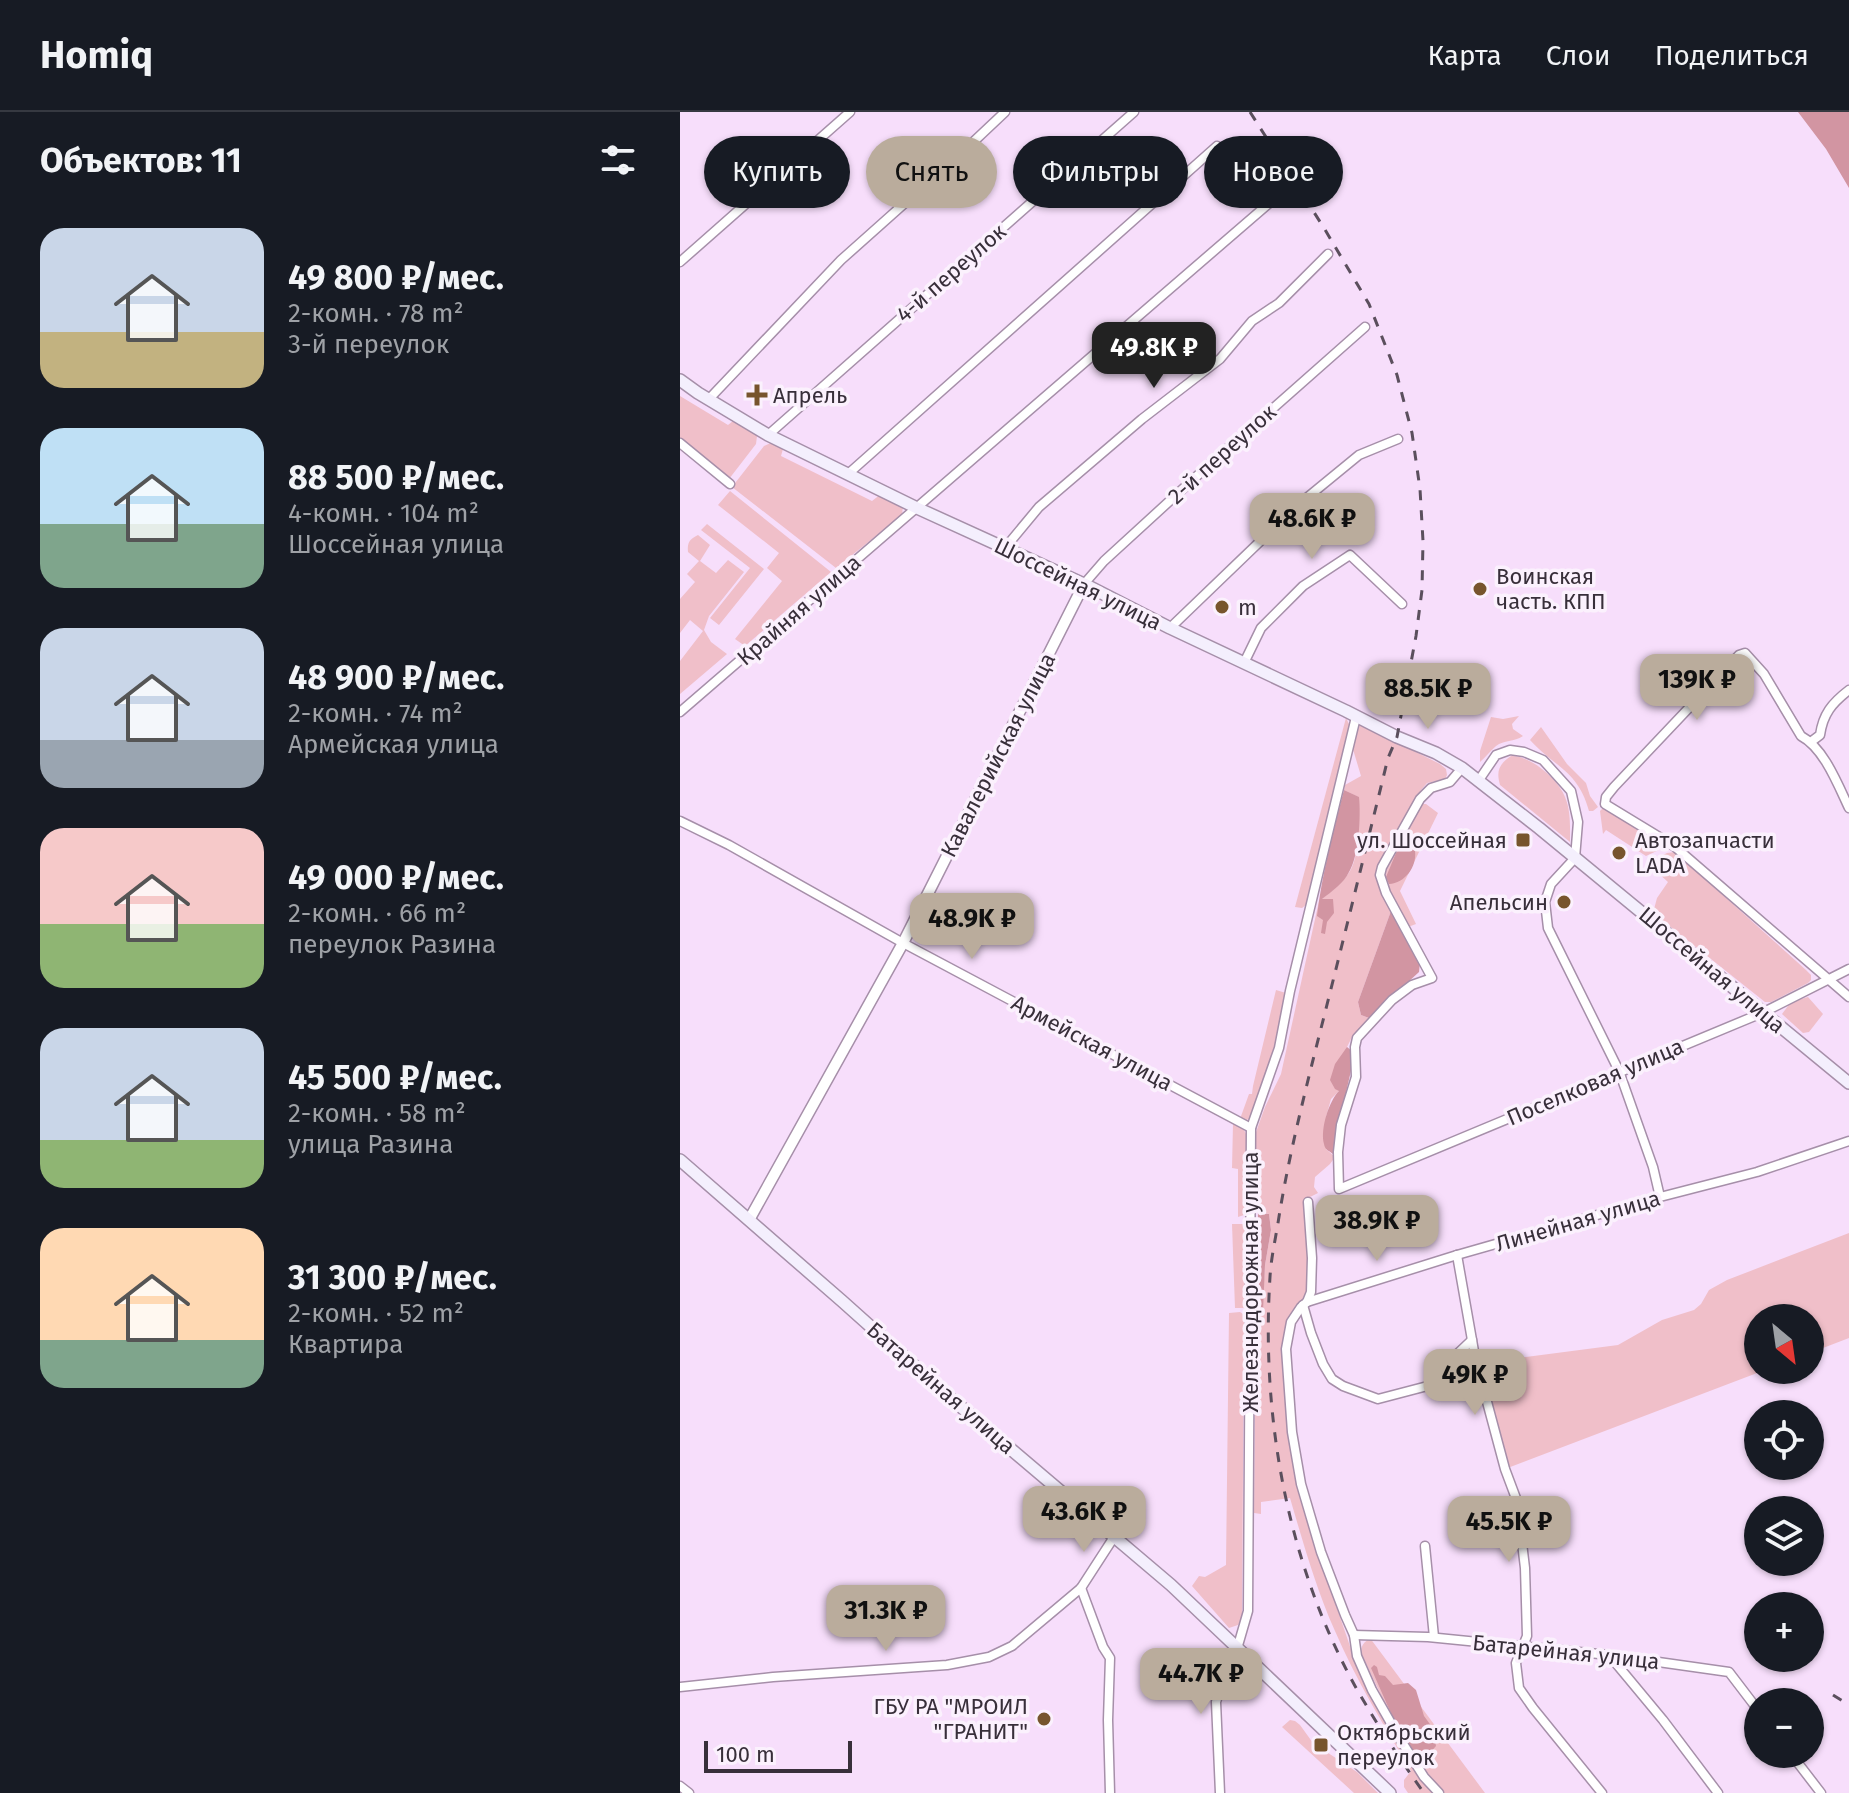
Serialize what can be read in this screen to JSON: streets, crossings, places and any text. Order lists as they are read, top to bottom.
{
  "streets": {
    "main road": ["Шоссейная улица", "Батарейная улица"],
    "street": [
      "4-й переулок",
      "2-й переулок",
      "Крайняя улица",
      "Кавалерийская улица",
      "Армейская улица",
      "Поселковая улица",
      "Линейная улица",
      "Железнодорожная улица"
    ]
  },
  "crossings": [
    ["4-й переулок", "Шоссейная улица"],
    ["2-й переулок", "Шоссейная улица"],
    ["2-й переулок", "Кавалерийская улица"],
    ["Шоссейная улица", "Крайняя улица"],
    ["Шоссейная улица", "Кавалерийская улица"],
    ["Шоссейная улица", "Поселковая улица"],
    ["Шоссейная улица", "Железнодорожная улица"],
    ["Кавалерийская улица", "Армейская улица"],
    ["Кавалерийская улица", "Батарейная улица"],
    ["Армейская улица", "Железнодорожная улица"],
    ["Линейная улица", "Железнодорожная улица"],
    ["Железнодорожная улица", "Батарейная улица"]
  ],
  "places": {
    "health": ["Апрель"],
    "other": [
      "Воинская часть. КПП",
      "m",
      "Автозапчасти LADA",
      "Апельсин",
      "ГБУ РА \"МРОИЛ \"ГРАНИТ\""
    ],
    "transit": ["ул. Шоссейная", "Октябрьский переулок"]
  },
  "scale_bar": "100 m",
  "north": "bottom right",
  "page": {
    "header": "Homiq",
    "nav": ["Карта", "Слои", "Поделиться"],
    "heading": "Объектов: 11",
    "chip": [
      "Купить",
      "Снять",
      "Фильтры",
      "Новое"
    ],
    "list": [
      {
        "name": "49 800 ₽/мес.",
        "note": "2-комн. · 78 m² · 3-й переулок"
      },
      {
        "name": "88 500 ₽/мес.",
        "note": "4-комн. · 104 m² · Шоссейная улица"
      },
      {
        "name": "48 900 ₽/мес.",
        "note": "2-комн. · 74 m² · Армейская улица"
      },
      {
        "name": "49 000 ₽/мес.",
        "note": "2-комн. · 66 m² · переулок Разина"
      },
      {
        "name": "45 500 ₽/мес.",
        "note": "2-комн. · 58 m² · улица Разина"
      },
      {
        "name": "31 300 ₽/мес.",
        "note": "2-комн. · 52 m² · Квартира"
      }
    ],
    "price": [
      "49.8K ₽",
      "48.6K ₽",
      "139K ₽",
      "88.5K ₽",
      "48.9K ₽",
      "38.9K ₽",
      "49K ₽",
      "43.6K ₽",
      "45.5K ₽",
      "31.3K ₽",
      "44.7K ₽"
    ],
    "map_buttons": ["+", "−"],
    "scale": "100 m"
  }
}
